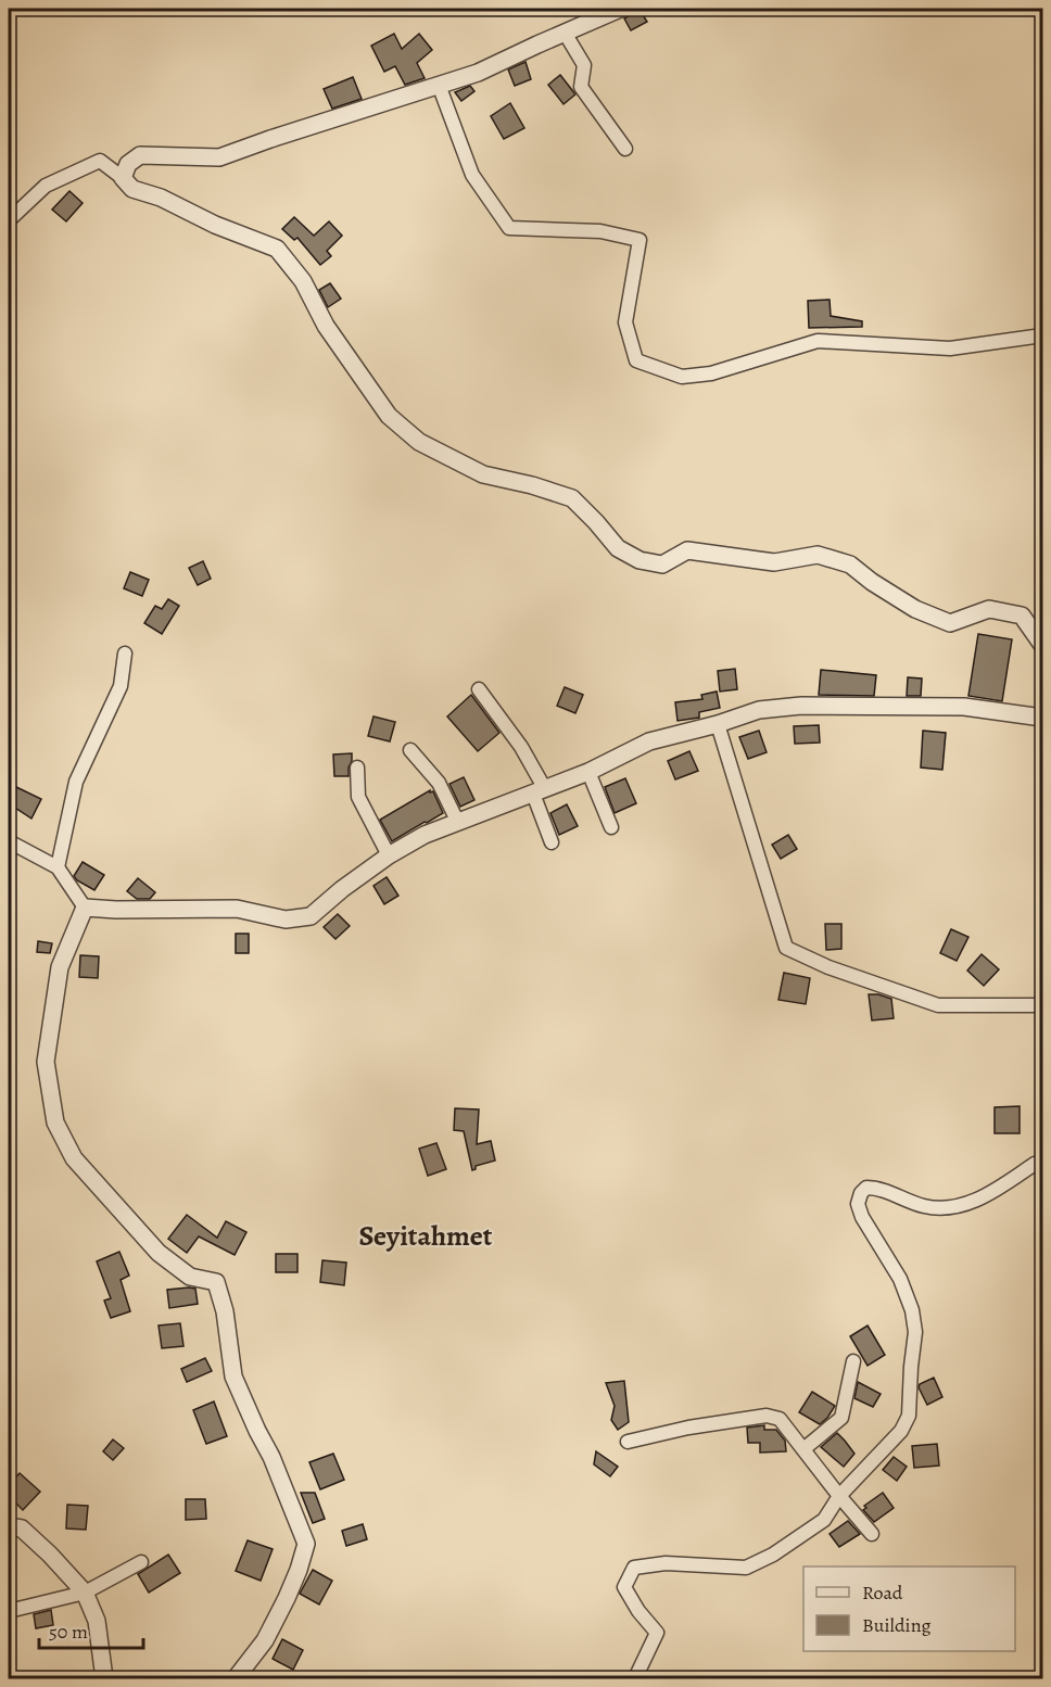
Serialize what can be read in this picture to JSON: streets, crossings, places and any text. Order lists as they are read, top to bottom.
{
  "districts": ["Seyitahmet"],
  "legend": ["Road", "Building"],
  "scale_bar": "50 m"
}
